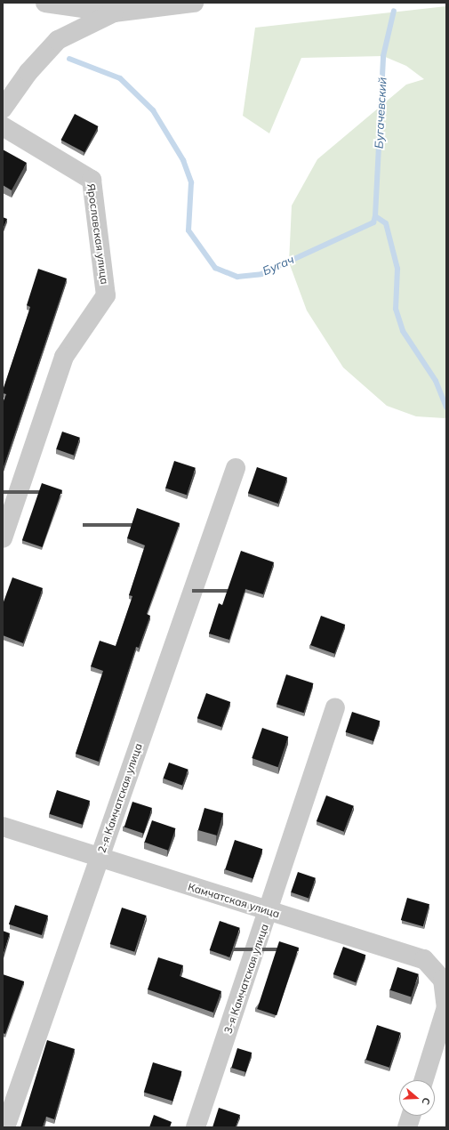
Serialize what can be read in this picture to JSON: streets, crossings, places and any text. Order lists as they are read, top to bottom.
{
  "streets": {
    "street": [
      "Ярославская улица",
      "2-я Камчатская улица",
      "Камчатская улица",
      "3-я Камчатская улица"
    ]
  },
  "crossings": [
    ["2-я Камчатская улица", "Камчатская улица"],
    ["Камчатская улица", "3-я Камчатская улица"]
  ],
  "water": ["Бугачевский", "Бугач"],
  "north": "right"
}
